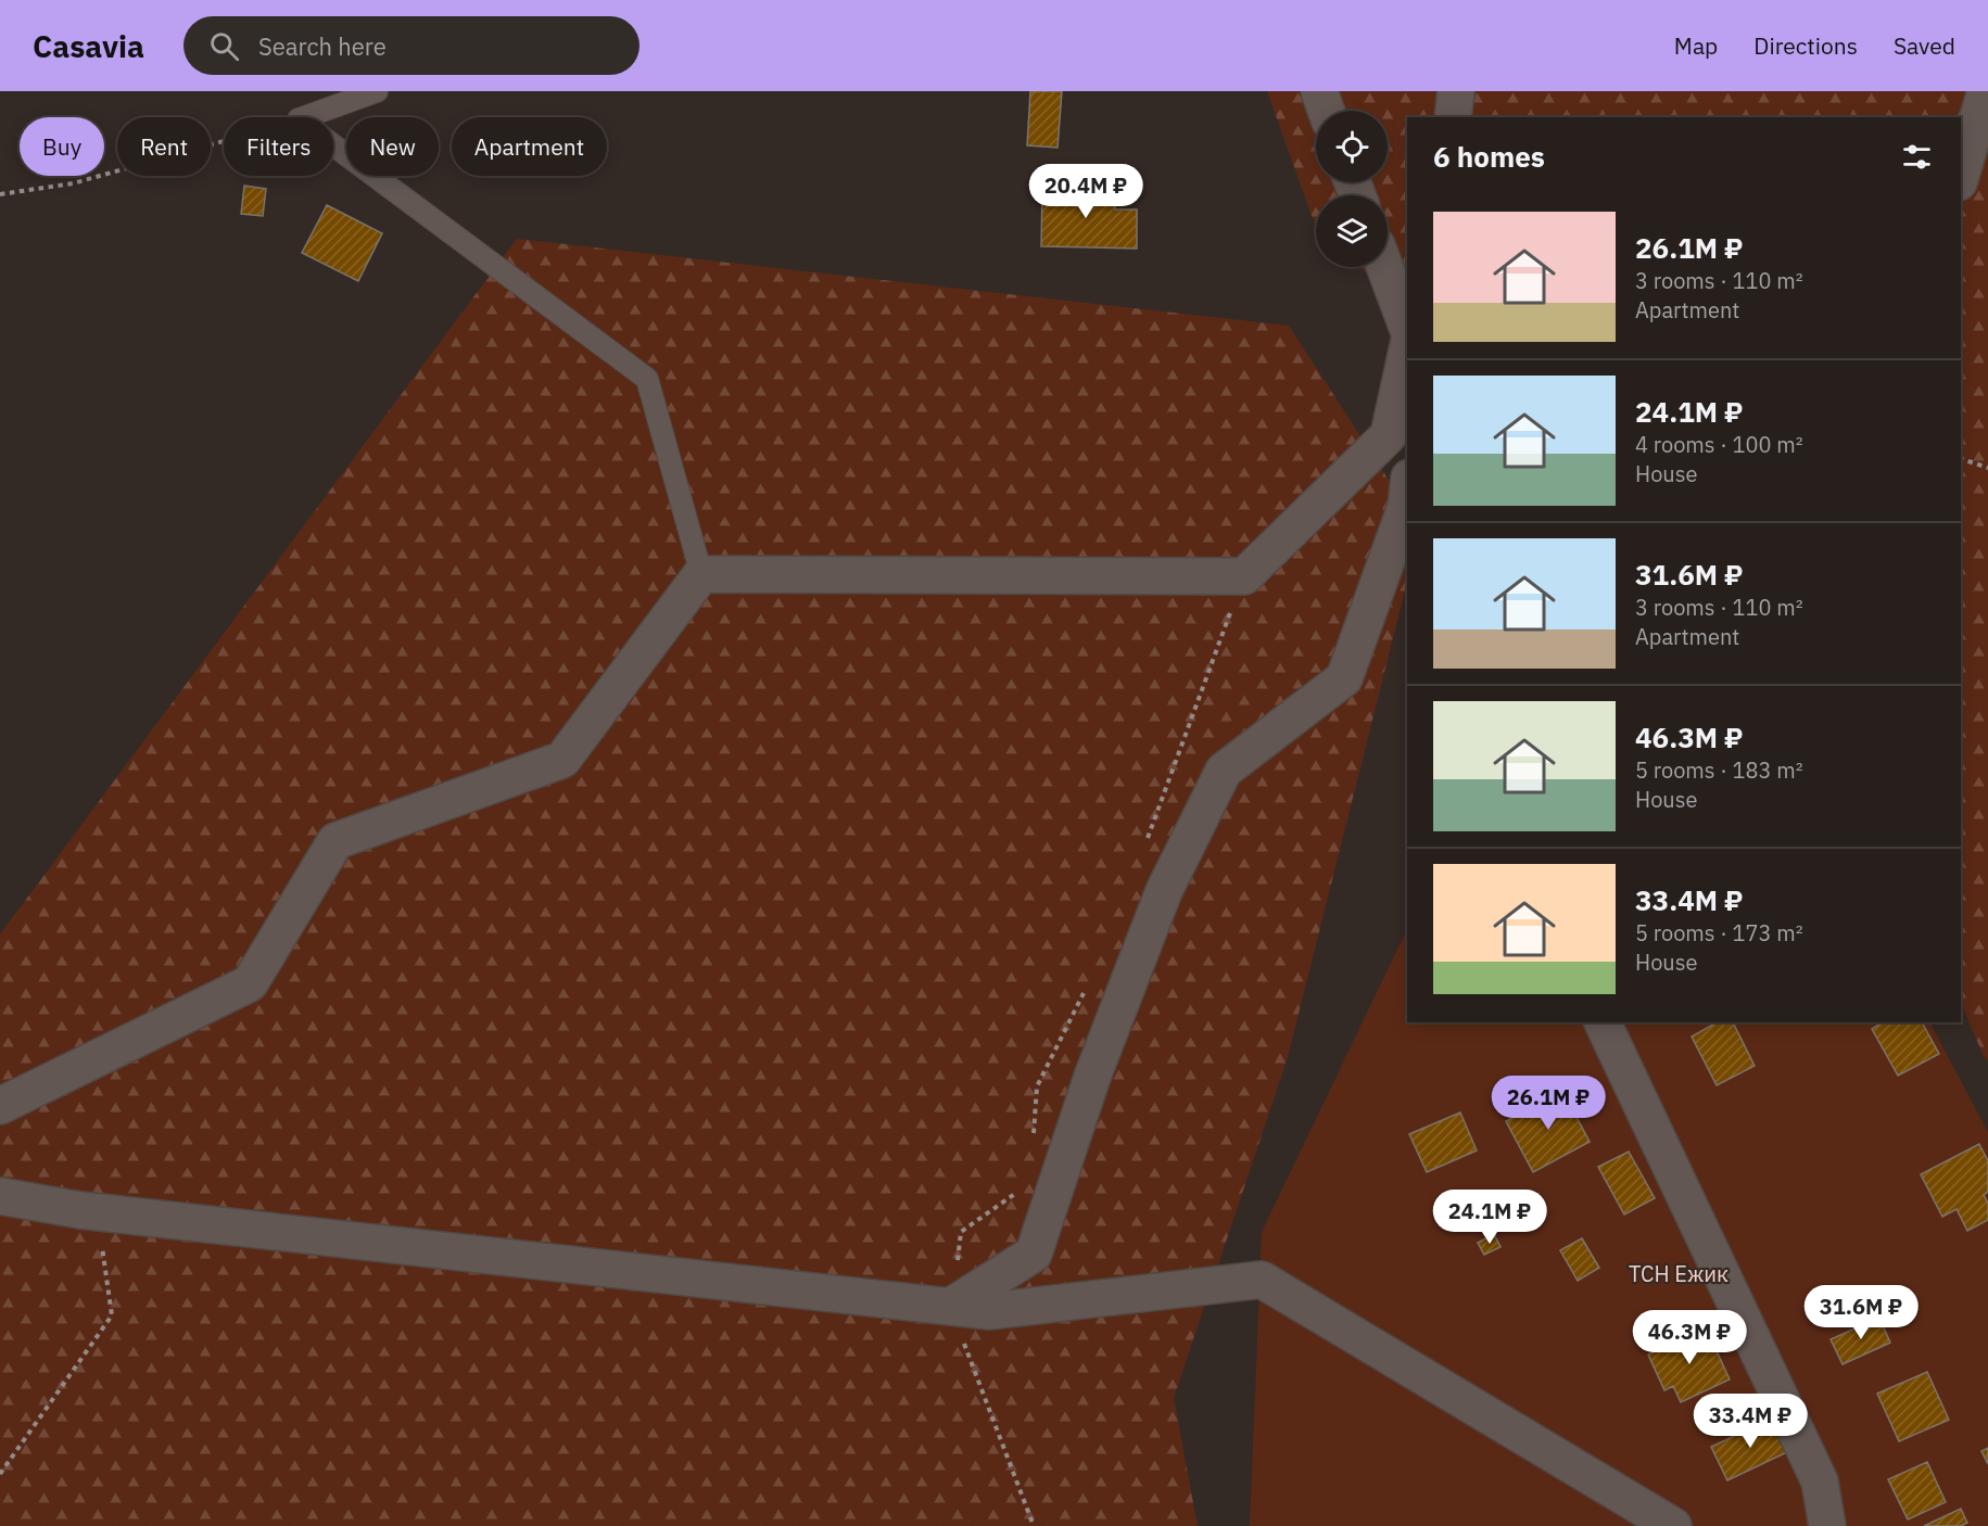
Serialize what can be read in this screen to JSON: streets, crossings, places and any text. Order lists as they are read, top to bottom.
{
  "parks": ["ТСН Ежик"],
  "page": {
    "header": "Casavia",
    "search": "Search here",
    "nav": ["Map", "Directions", "Saved"],
    "chip": [
      "Buy",
      "Rent",
      "Filters",
      "New",
      "Apartment"
    ],
    "heading": "6 homes",
    "price": [
      "20.4M ₽",
      "26.1M ₽",
      "24.1M ₽",
      "31.6M ₽",
      "46.3M ₽",
      "33.4M ₽"
    ],
    "list": [
      {
        "name": "26.1M ₽",
        "note": "3 rooms · 110 m² · Apartment"
      },
      {
        "name": "24.1M ₽",
        "note": "4 rooms · 100 m² · House"
      },
      {
        "name": "31.6M ₽",
        "note": "3 rooms · 110 m² · Apartment"
      },
      {
        "name": "46.3M ₽",
        "note": "5 rooms · 183 m² · House"
      },
      {
        "name": "33.4M ₽",
        "note": "5 rooms · 173 m² · House"
      }
    ]
  }
}
